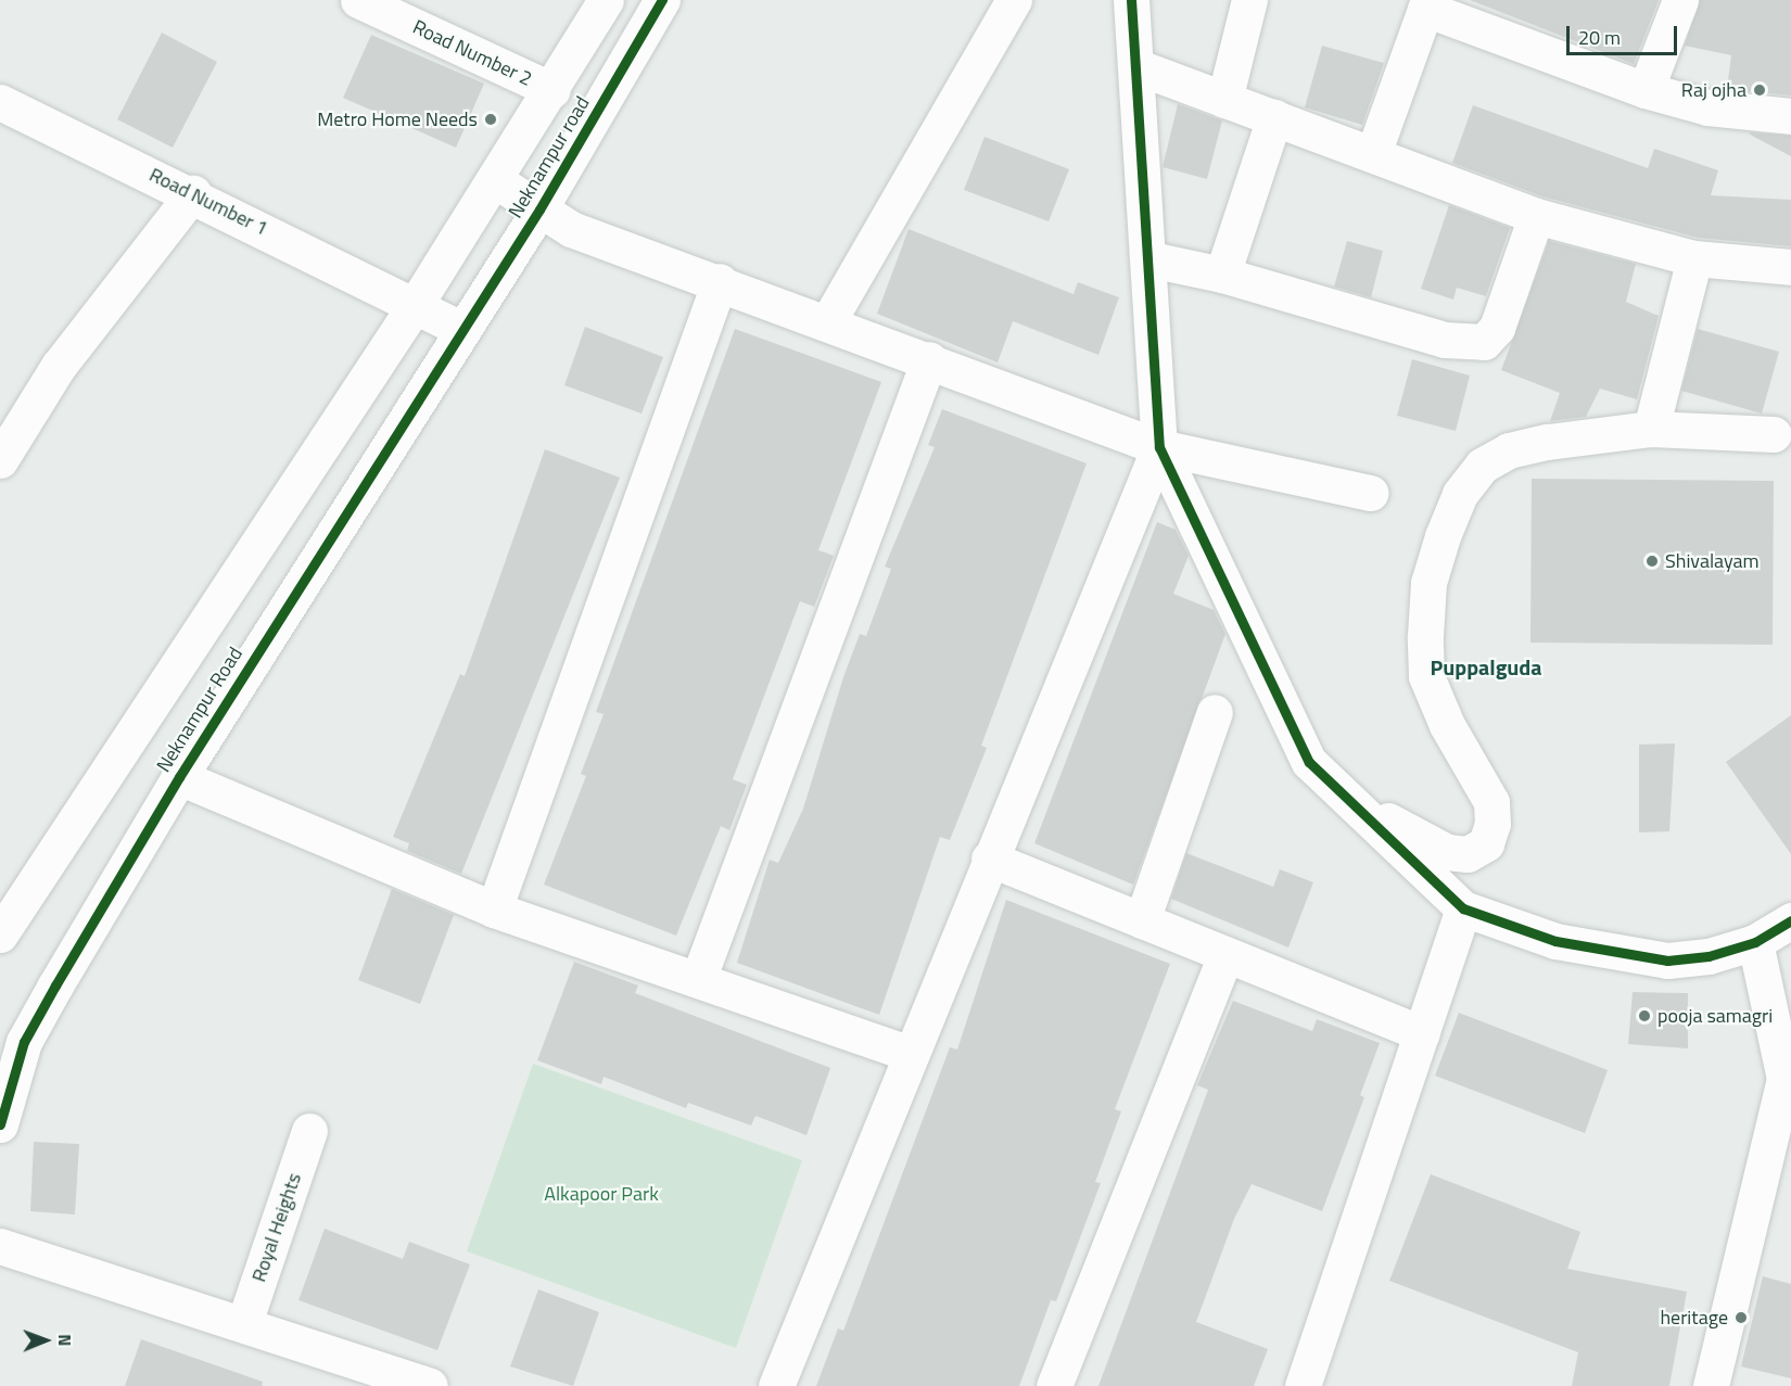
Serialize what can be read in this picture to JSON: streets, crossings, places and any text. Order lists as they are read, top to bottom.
{
  "streets": {
    "street": [
      "Road Number 2",
      "Neknampur road",
      "Road Number 1",
      "Neknampur Road",
      "Royal Heights"
    ]
  },
  "crossings": [
    ["Road Number 2", "Neknampur road"],
    ["Neknampur road", "Road Number 1"],
    ["Neknampur road", "Neknampur Road"],
    ["Road Number 1", "Neknampur Road"]
  ],
  "districts": ["Puppalguda"],
  "parks": ["Alkapoor Park"],
  "places": [
    "Raj ojha",
    "Metro Home Needs",
    "Shivalayam",
    "pooja samagri",
    "heritage"
  ],
  "scale_bar": "20 m",
  "north": "right"
}
